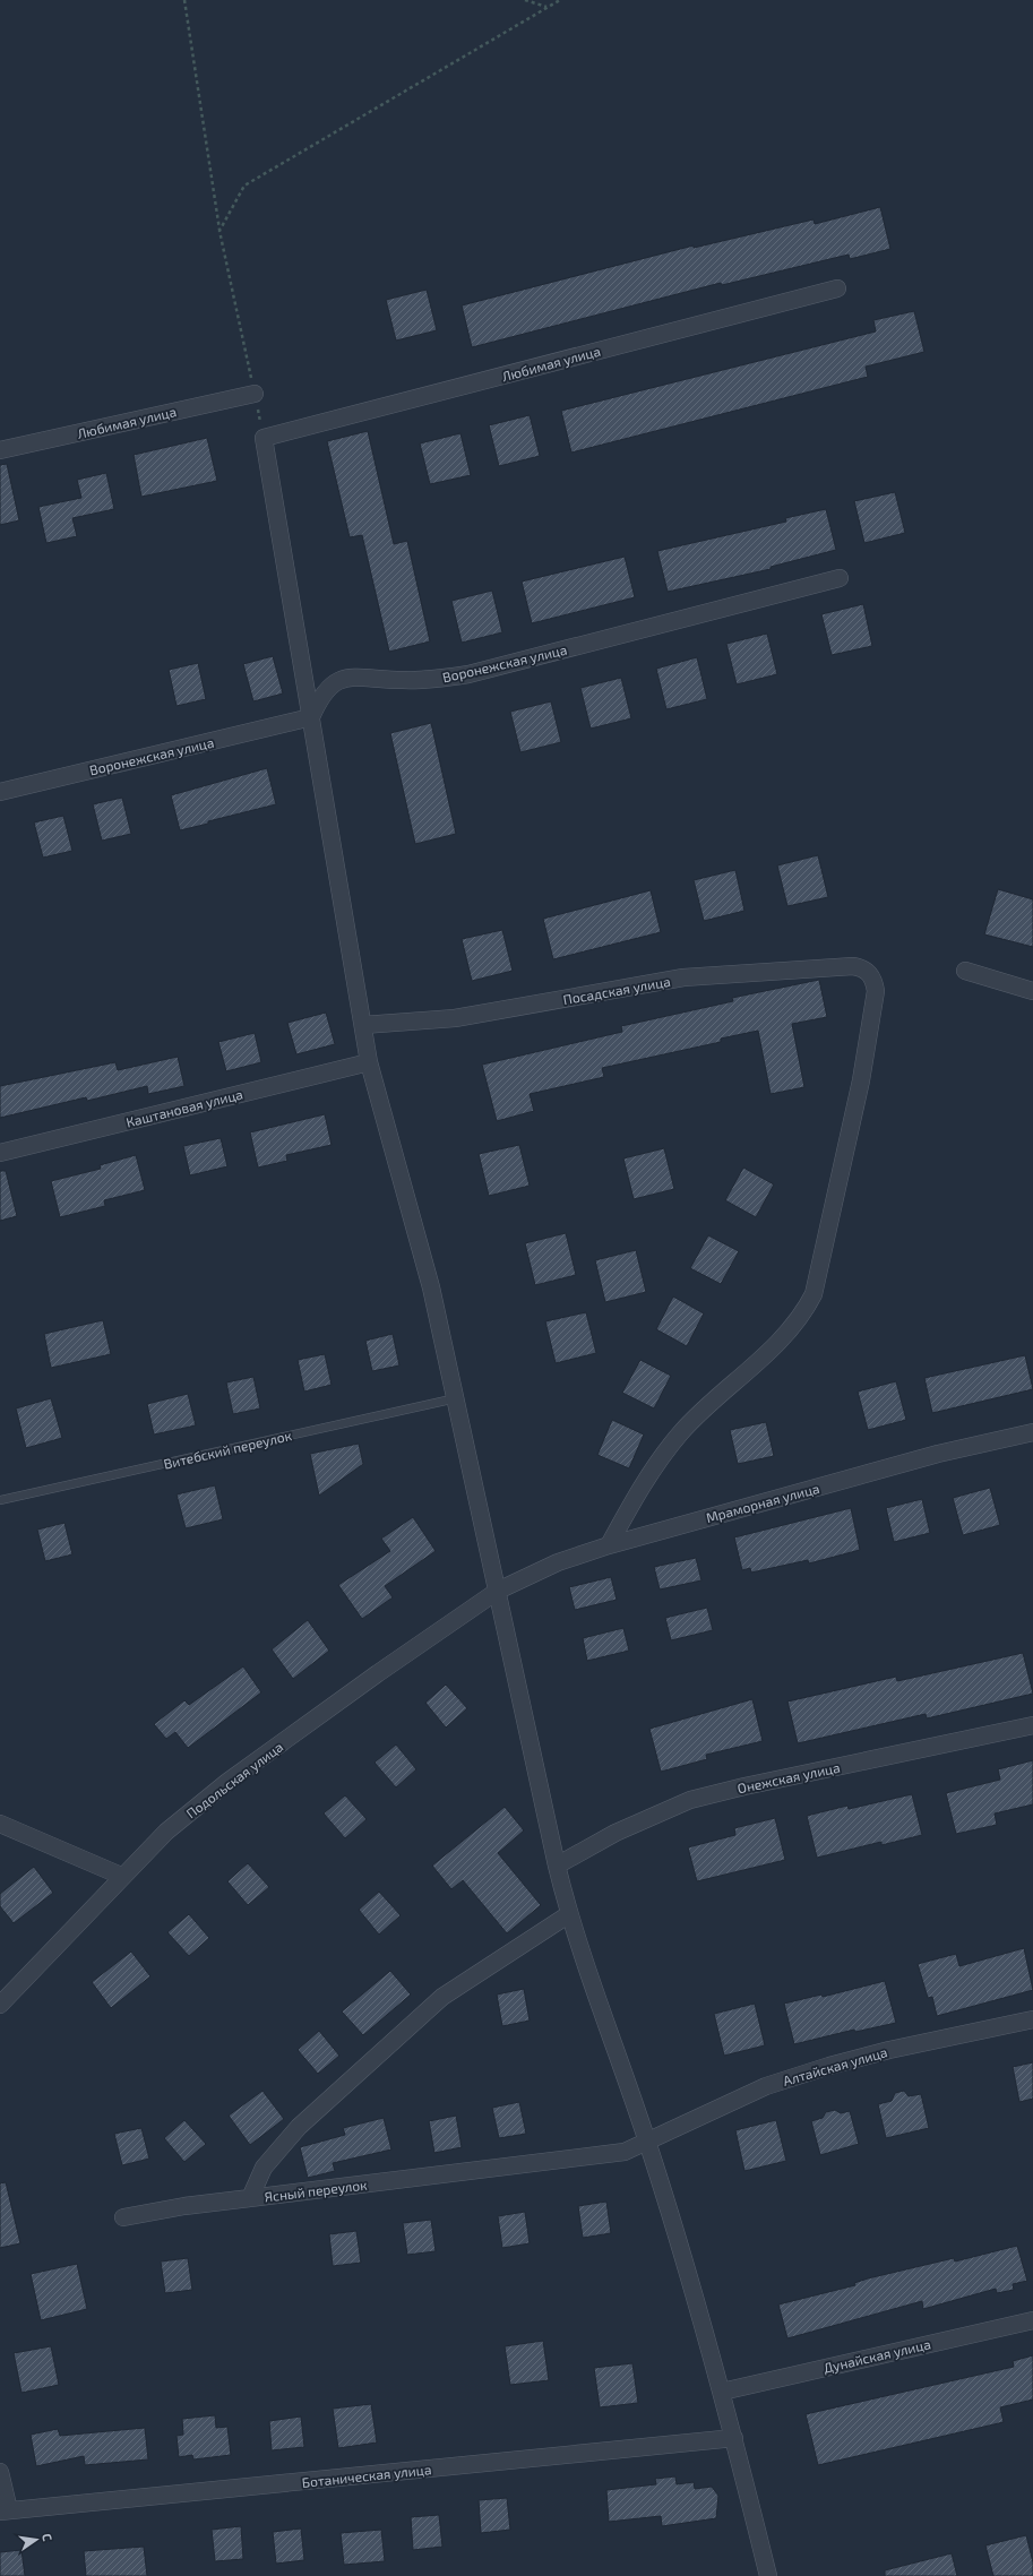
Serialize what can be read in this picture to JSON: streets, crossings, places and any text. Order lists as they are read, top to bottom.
{
  "streets": {
    "street": [
      "Любимая улица",
      "Воронежская улица",
      "Посадская улица",
      "Каштановая улица",
      "Мраморная улица",
      "Онежская улица",
      "Подольская улица",
      "Алтайская улица",
      "Ясный переулок",
      "Дунайская улица",
      "Ботаническая улица"
    ],
    "lane": ["Витебский переулок"]
  },
  "crossings": [
    ["Посадская улица", "Мраморная улица"],
    ["Мраморная улица", "Подольская улица"],
    ["Алтайская улица", "Ясный переулок"]
  ],
  "north": "right"
}
